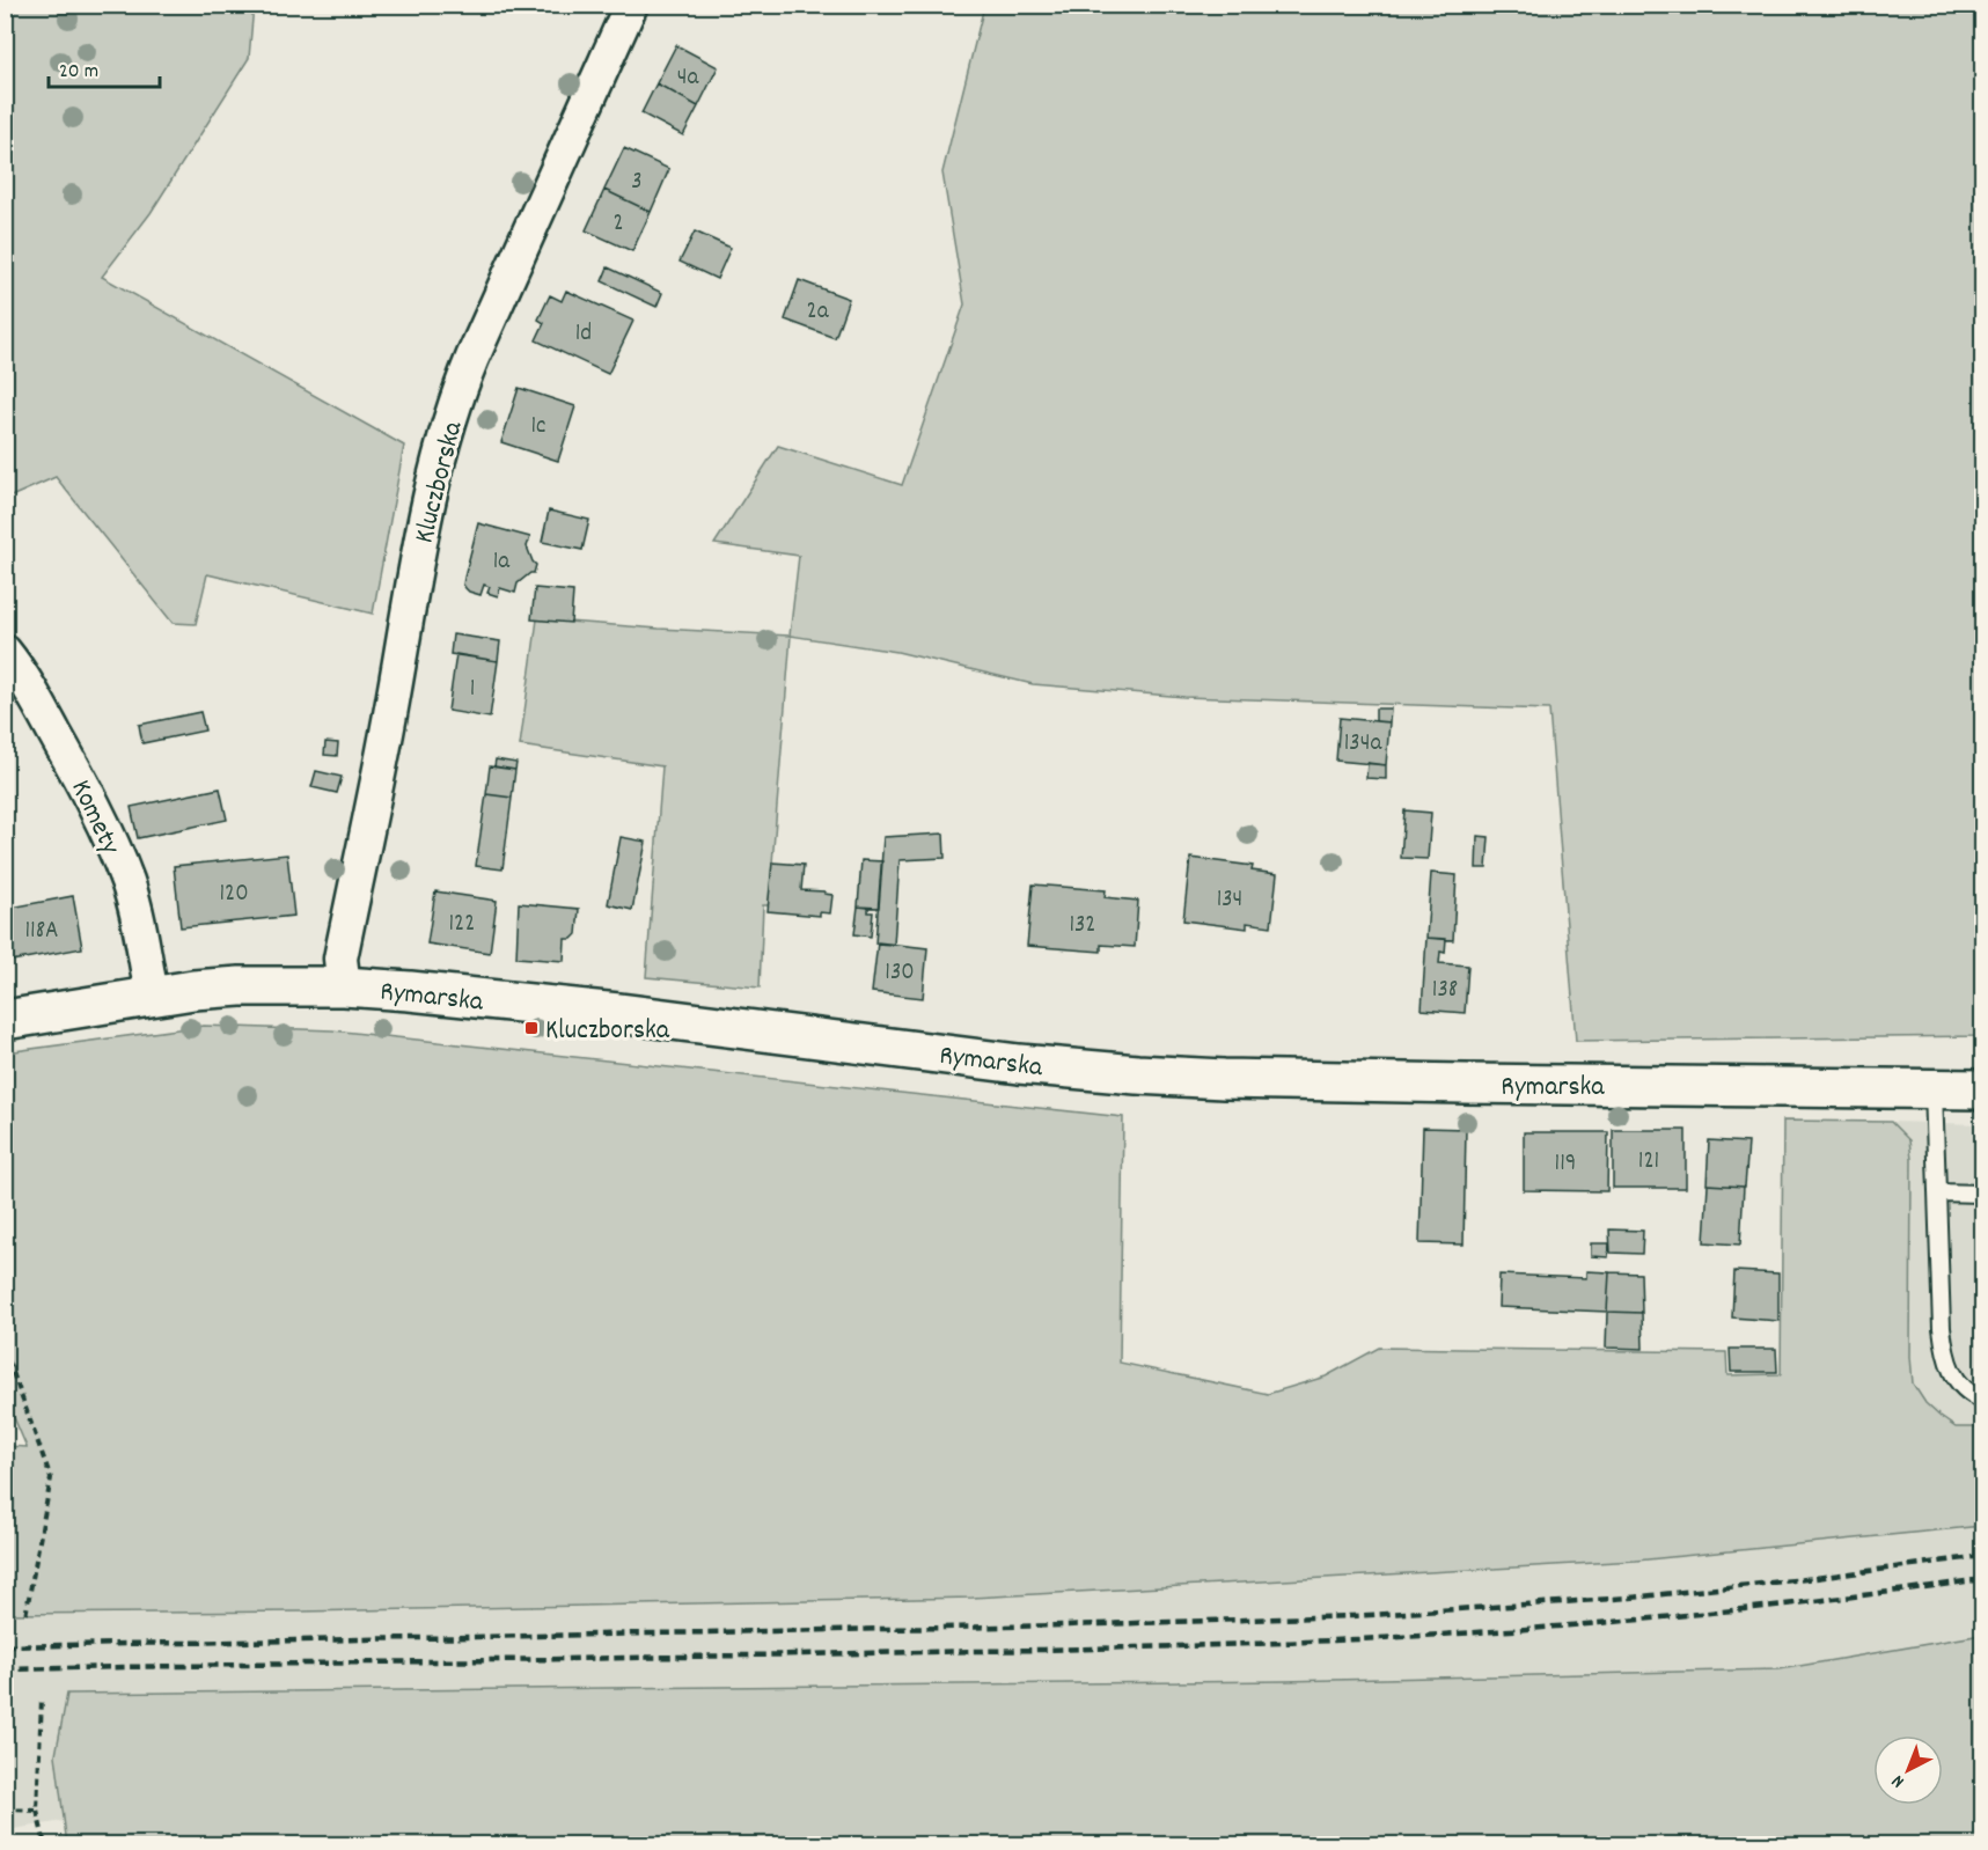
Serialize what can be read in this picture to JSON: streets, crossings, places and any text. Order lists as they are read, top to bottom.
{
  "streets": {
    "main road": ["Rymarska"],
    "street": ["Kluczborska", "Komety"]
  },
  "crossings": [
    ["Kluczborska", "Rymarska"],
    ["Komety", "Rymarska"]
  ],
  "places": {
    "transit": ["Kluczborska"]
  },
  "house_numbers": [
    "4a",
    "3",
    "2",
    "2a",
    "1d",
    "1c",
    "1a",
    "1",
    "134a",
    "120",
    "134",
    "122",
    "132",
    "118A",
    "130",
    "138",
    "121",
    "119"
  ],
  "scale_bar": "20 m",
  "north": "bottom left"
}
